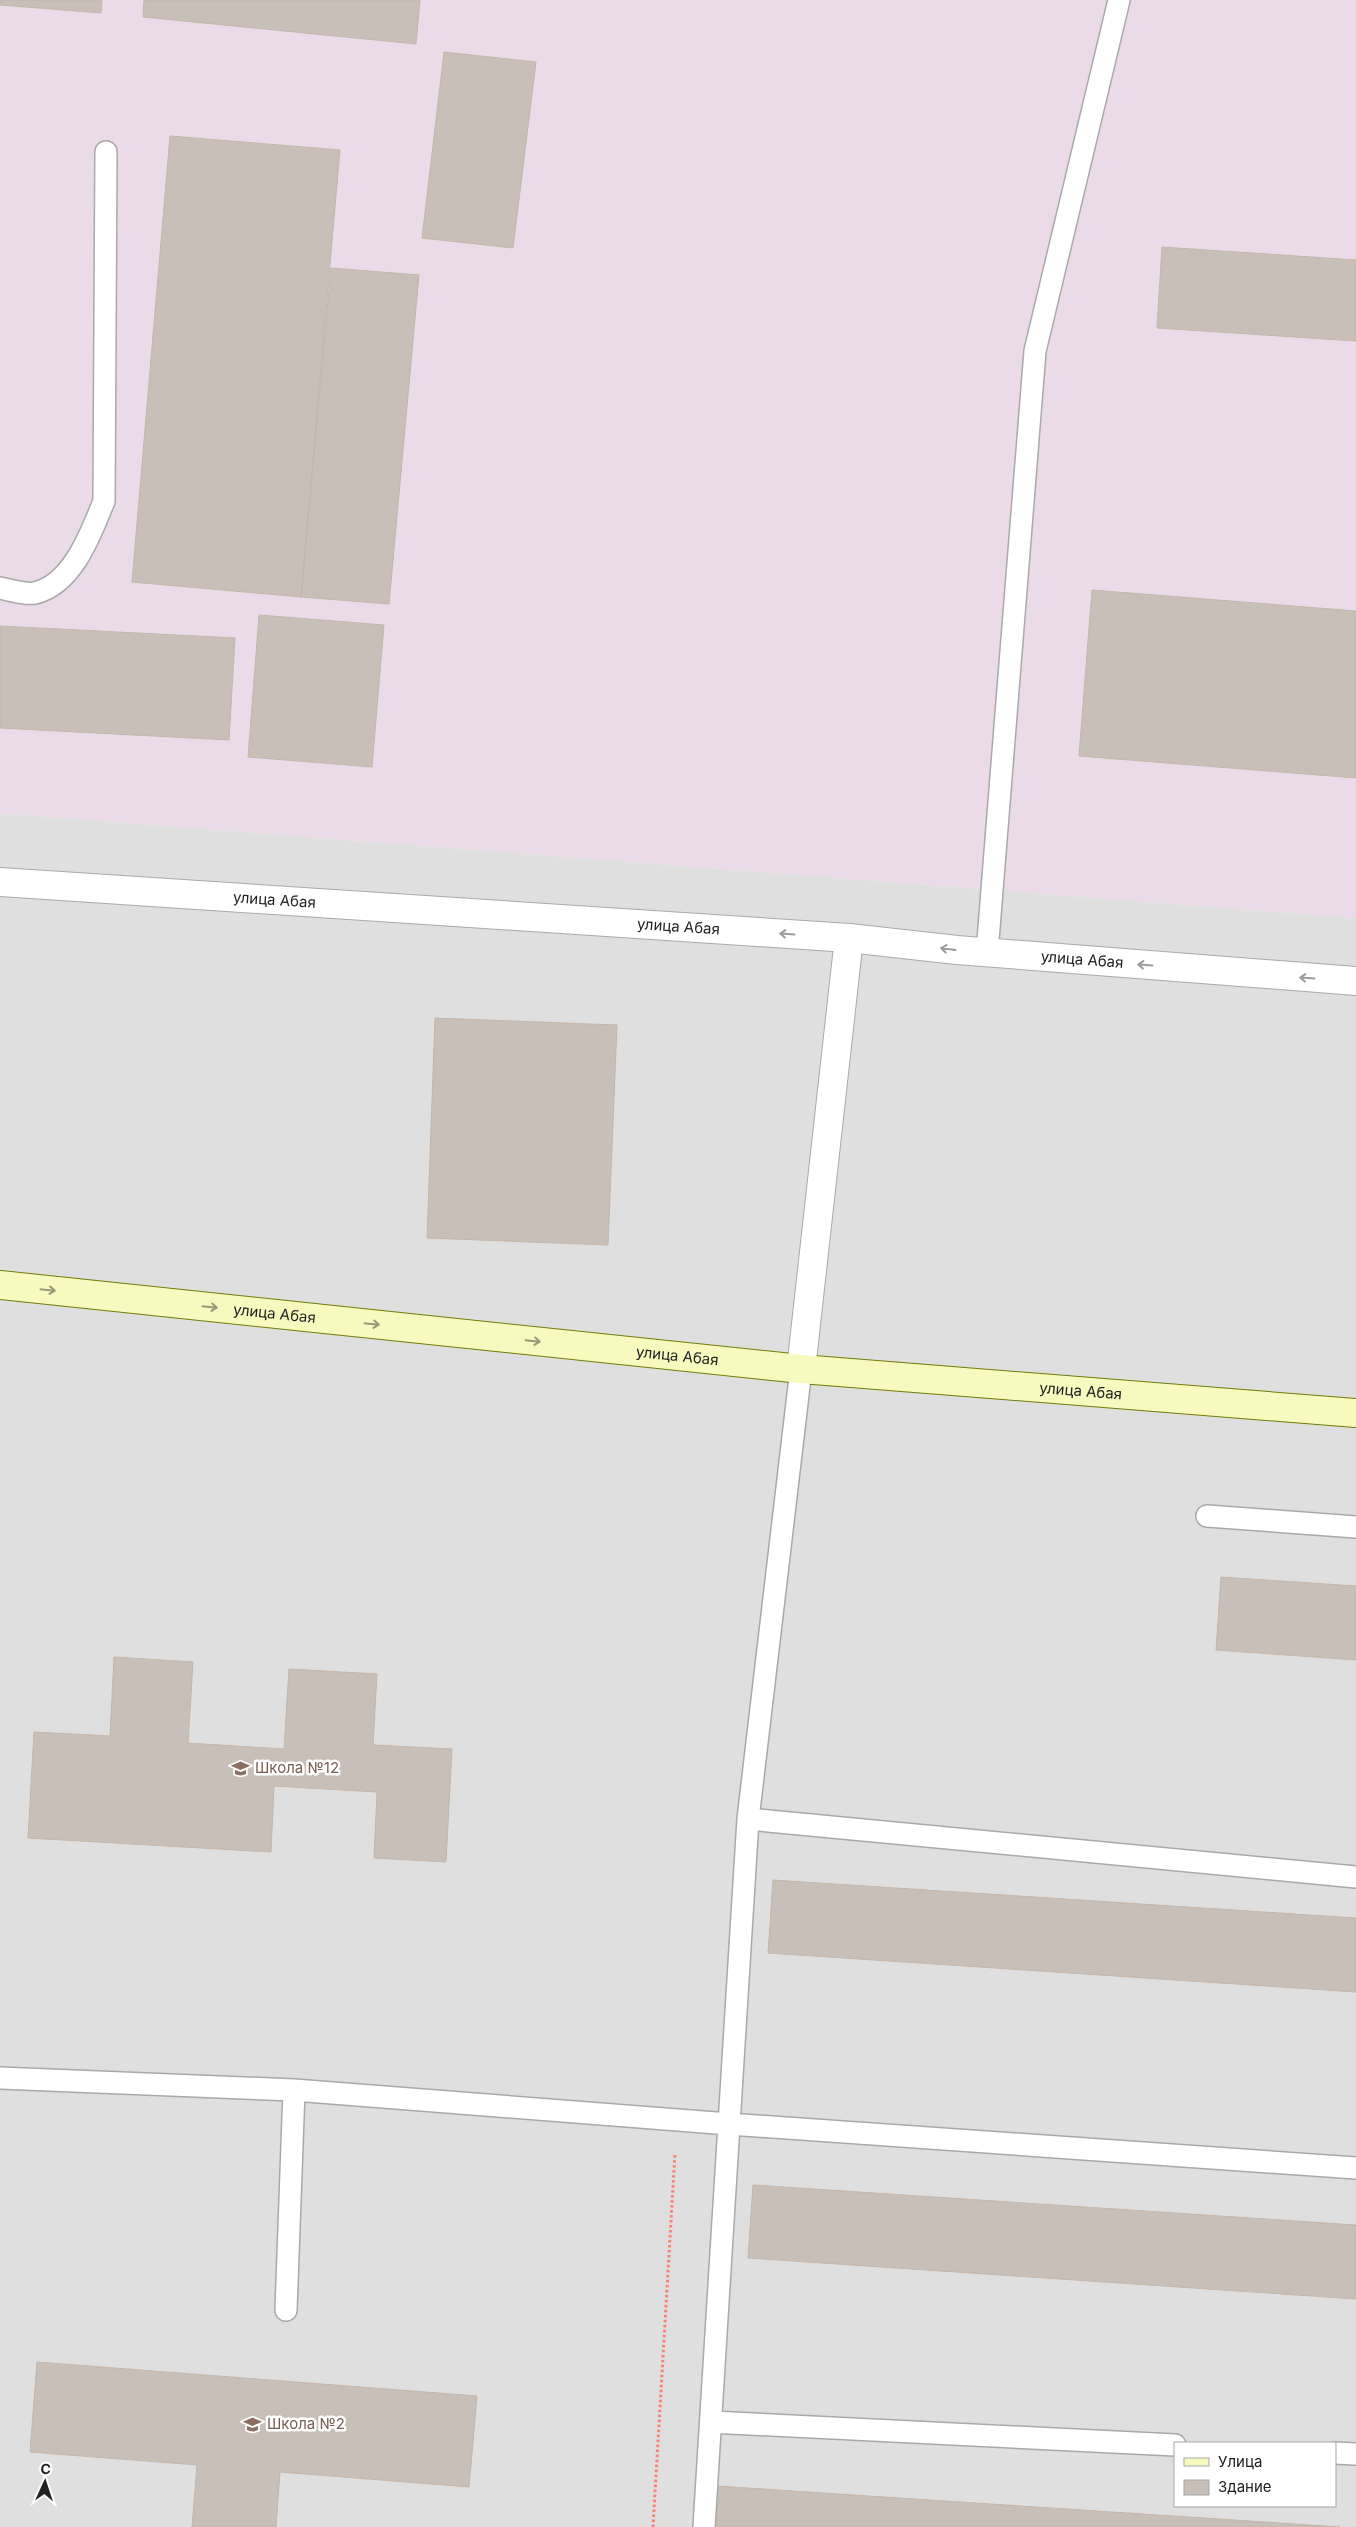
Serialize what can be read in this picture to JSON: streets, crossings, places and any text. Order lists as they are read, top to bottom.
{
  "streets": {
    "street": ["улица Абая"]
  },
  "places": {
    "school or university": ["Школа №12", "Школа №2"]
  },
  "legend": ["Улица", "Здание"],
  "north": "top"
}
